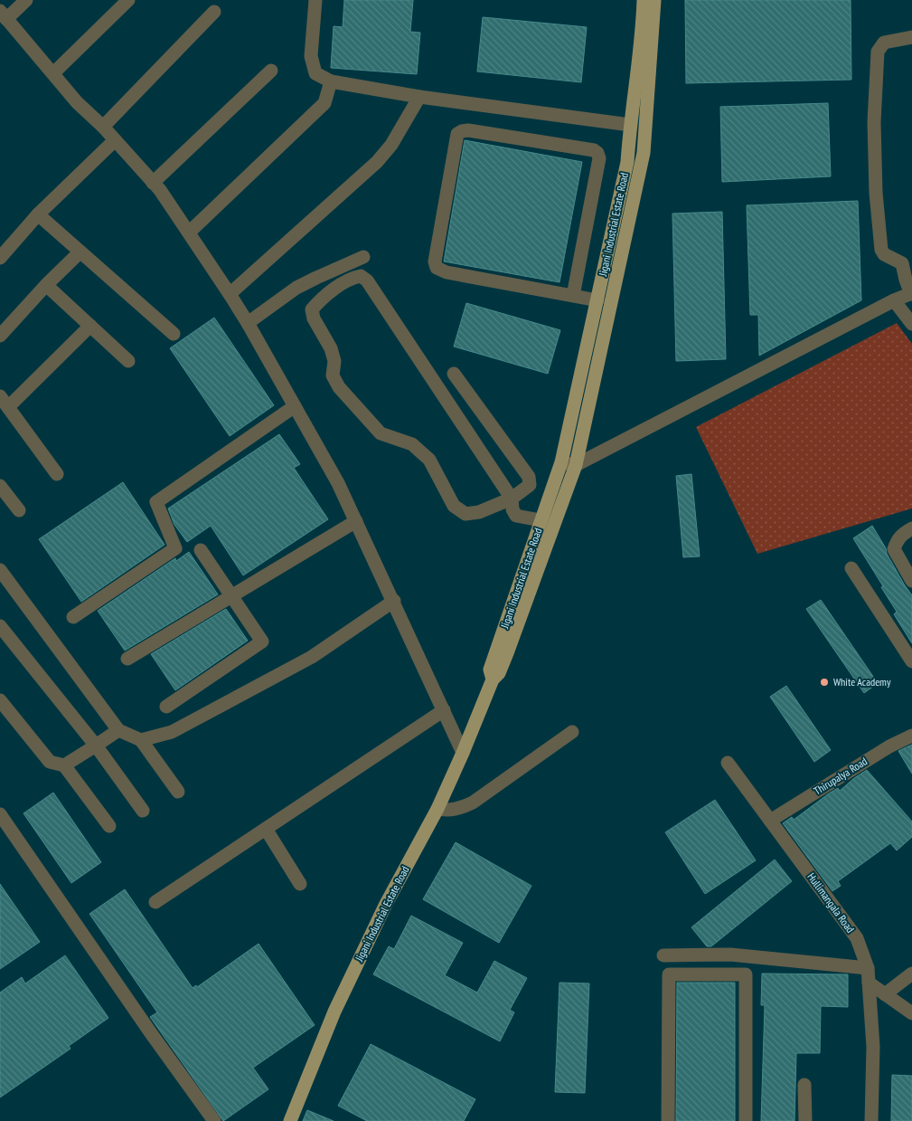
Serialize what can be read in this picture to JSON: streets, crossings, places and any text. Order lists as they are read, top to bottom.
{
  "streets": {
    "main road": ["Jigani Industrial Estate Road"],
    "street": ["Thirupalya Road", "Hullimangala Road"]
  },
  "crossings": [
    ["Thirupalya Road", "Hullimangala Road"]
  ],
  "places": ["White Academy"]
}
